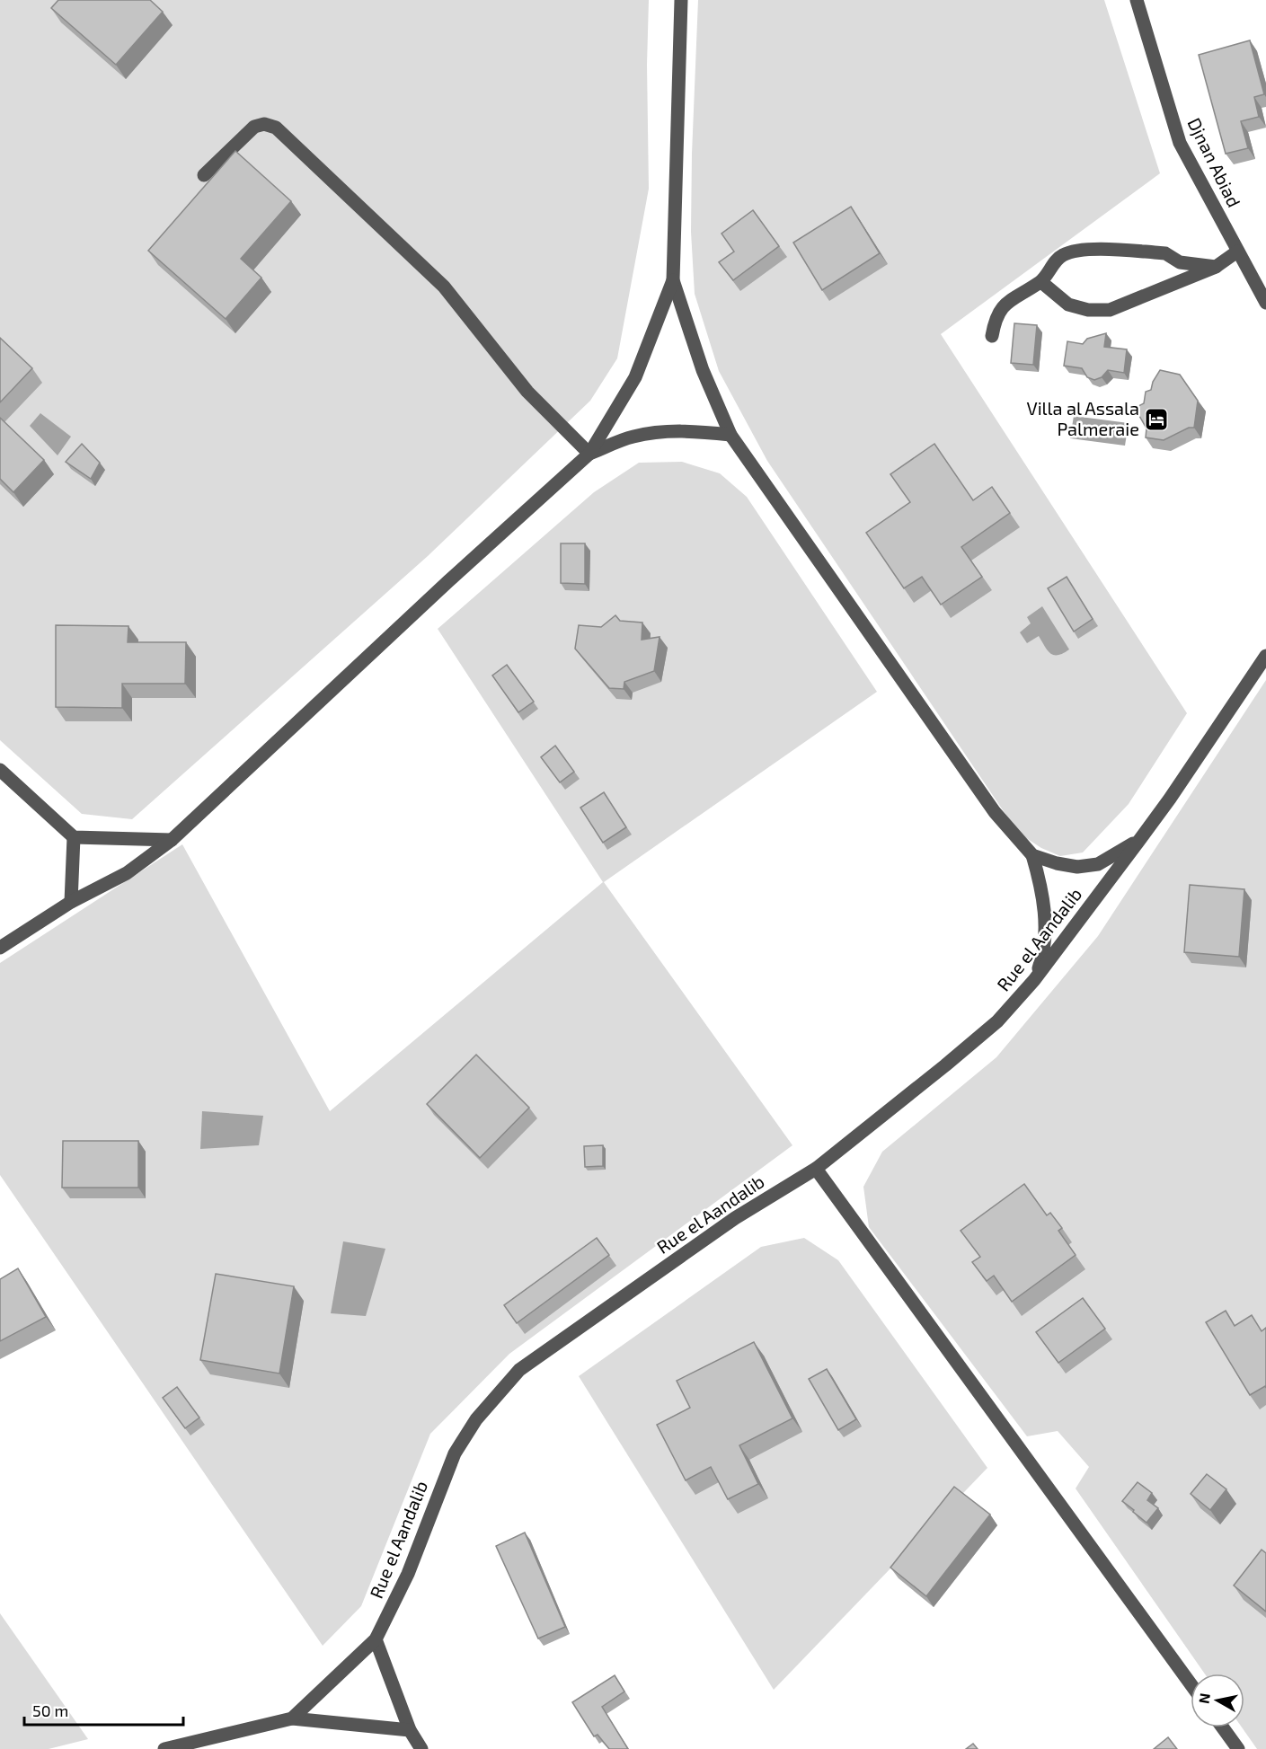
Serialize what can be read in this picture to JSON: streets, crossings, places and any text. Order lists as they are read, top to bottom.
{
  "streets": {
    "street": ["Djnan Abiad", "Rue el Aandalib"]
  },
  "places": {
    "hotel": ["Villa al Assala Palmeraie"]
  },
  "scale_bar": "50 m",
  "north": "left"
}
